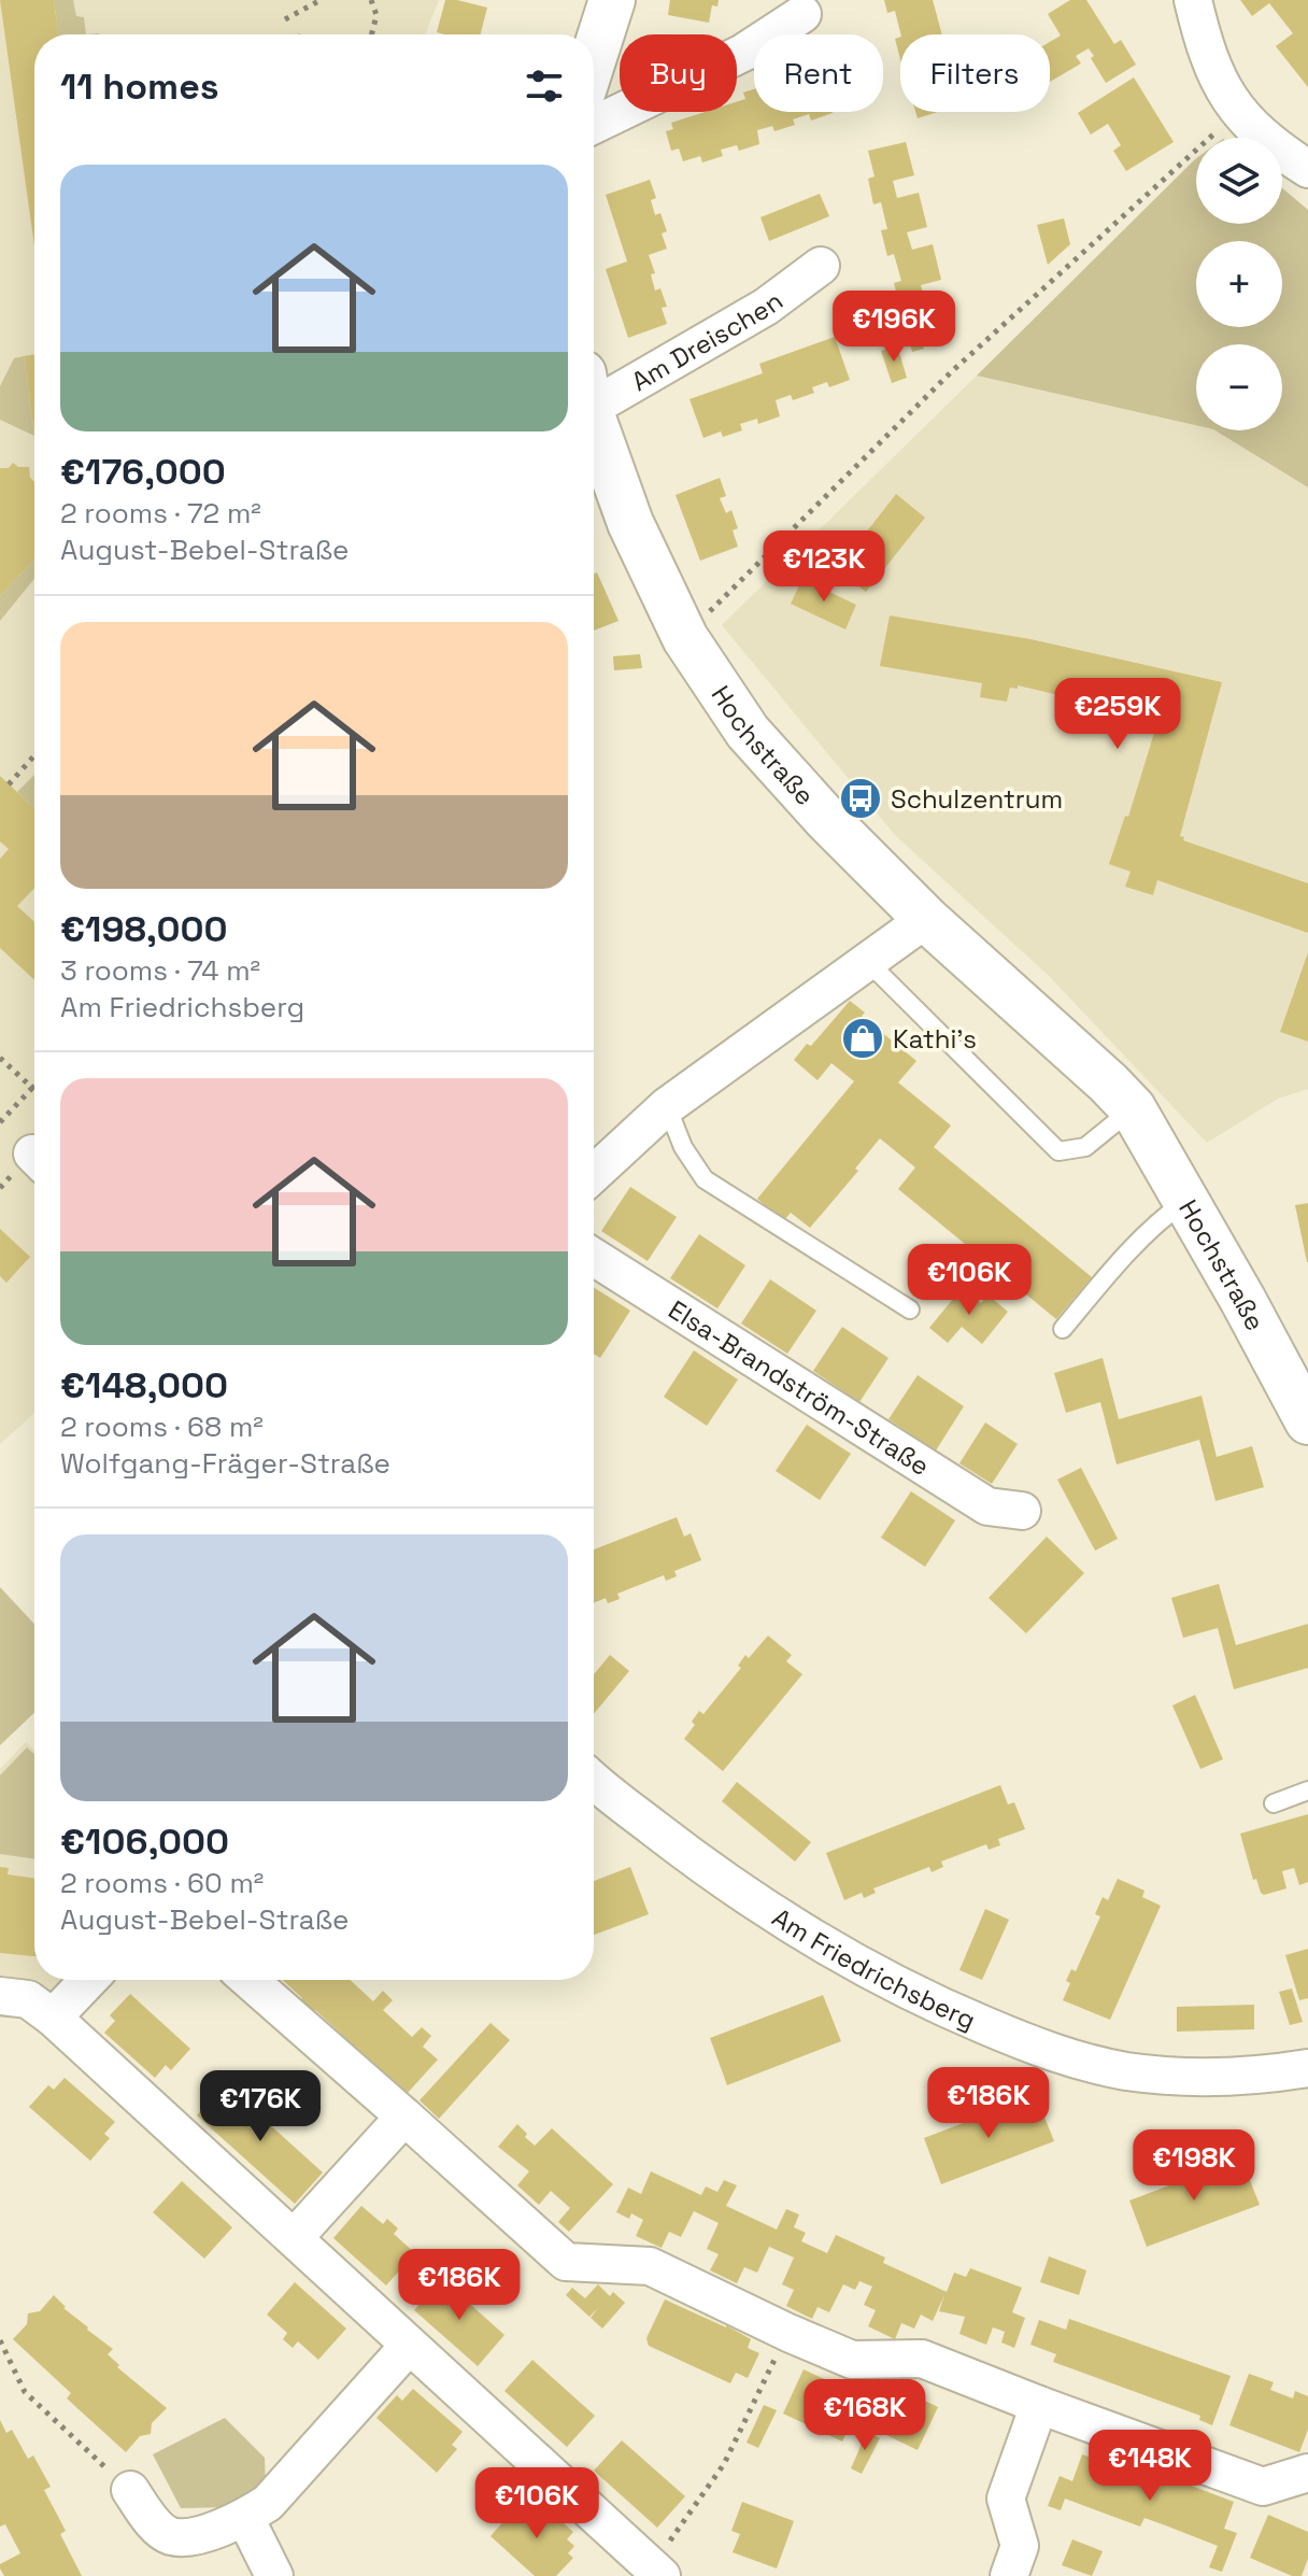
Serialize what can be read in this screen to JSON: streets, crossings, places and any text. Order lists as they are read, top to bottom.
{
  "streets": {
    "street": [
      "Am Dreischen",
      "Hochstraße",
      "Elsa-Brandström-Straße",
      "Am Friedrichsberg"
    ]
  },
  "places": {
    "bus stop": ["Schulzentrum"],
    "shop": ["Kathi's"]
  },
  "page": {
    "chip": ["Buy", "Rent", "Filters"],
    "heading": "11 homes",
    "map_buttons": ["+", "−"],
    "list": [
      {
        "name": "€176,000",
        "note": "2 rooms · 72 m² · August-Bebel-Straße"
      },
      {
        "name": "€198,000",
        "note": "3 rooms · 74 m² · Am Friedrichsberg"
      },
      {
        "name": "€148,000",
        "note": "2 rooms · 68 m² · Wolfgang-Fräger-Straße"
      },
      {
        "name": "€106,000",
        "note": "2 rooms · 60 m² · August-Bebel-Straße"
      }
    ],
    "price": [
      "€196K",
      "€123K",
      "€259K",
      "€106K",
      "€186K",
      "€176K",
      "€198K",
      "€186K",
      "€168K",
      "€148K",
      "€106K"
    ]
  }
}
